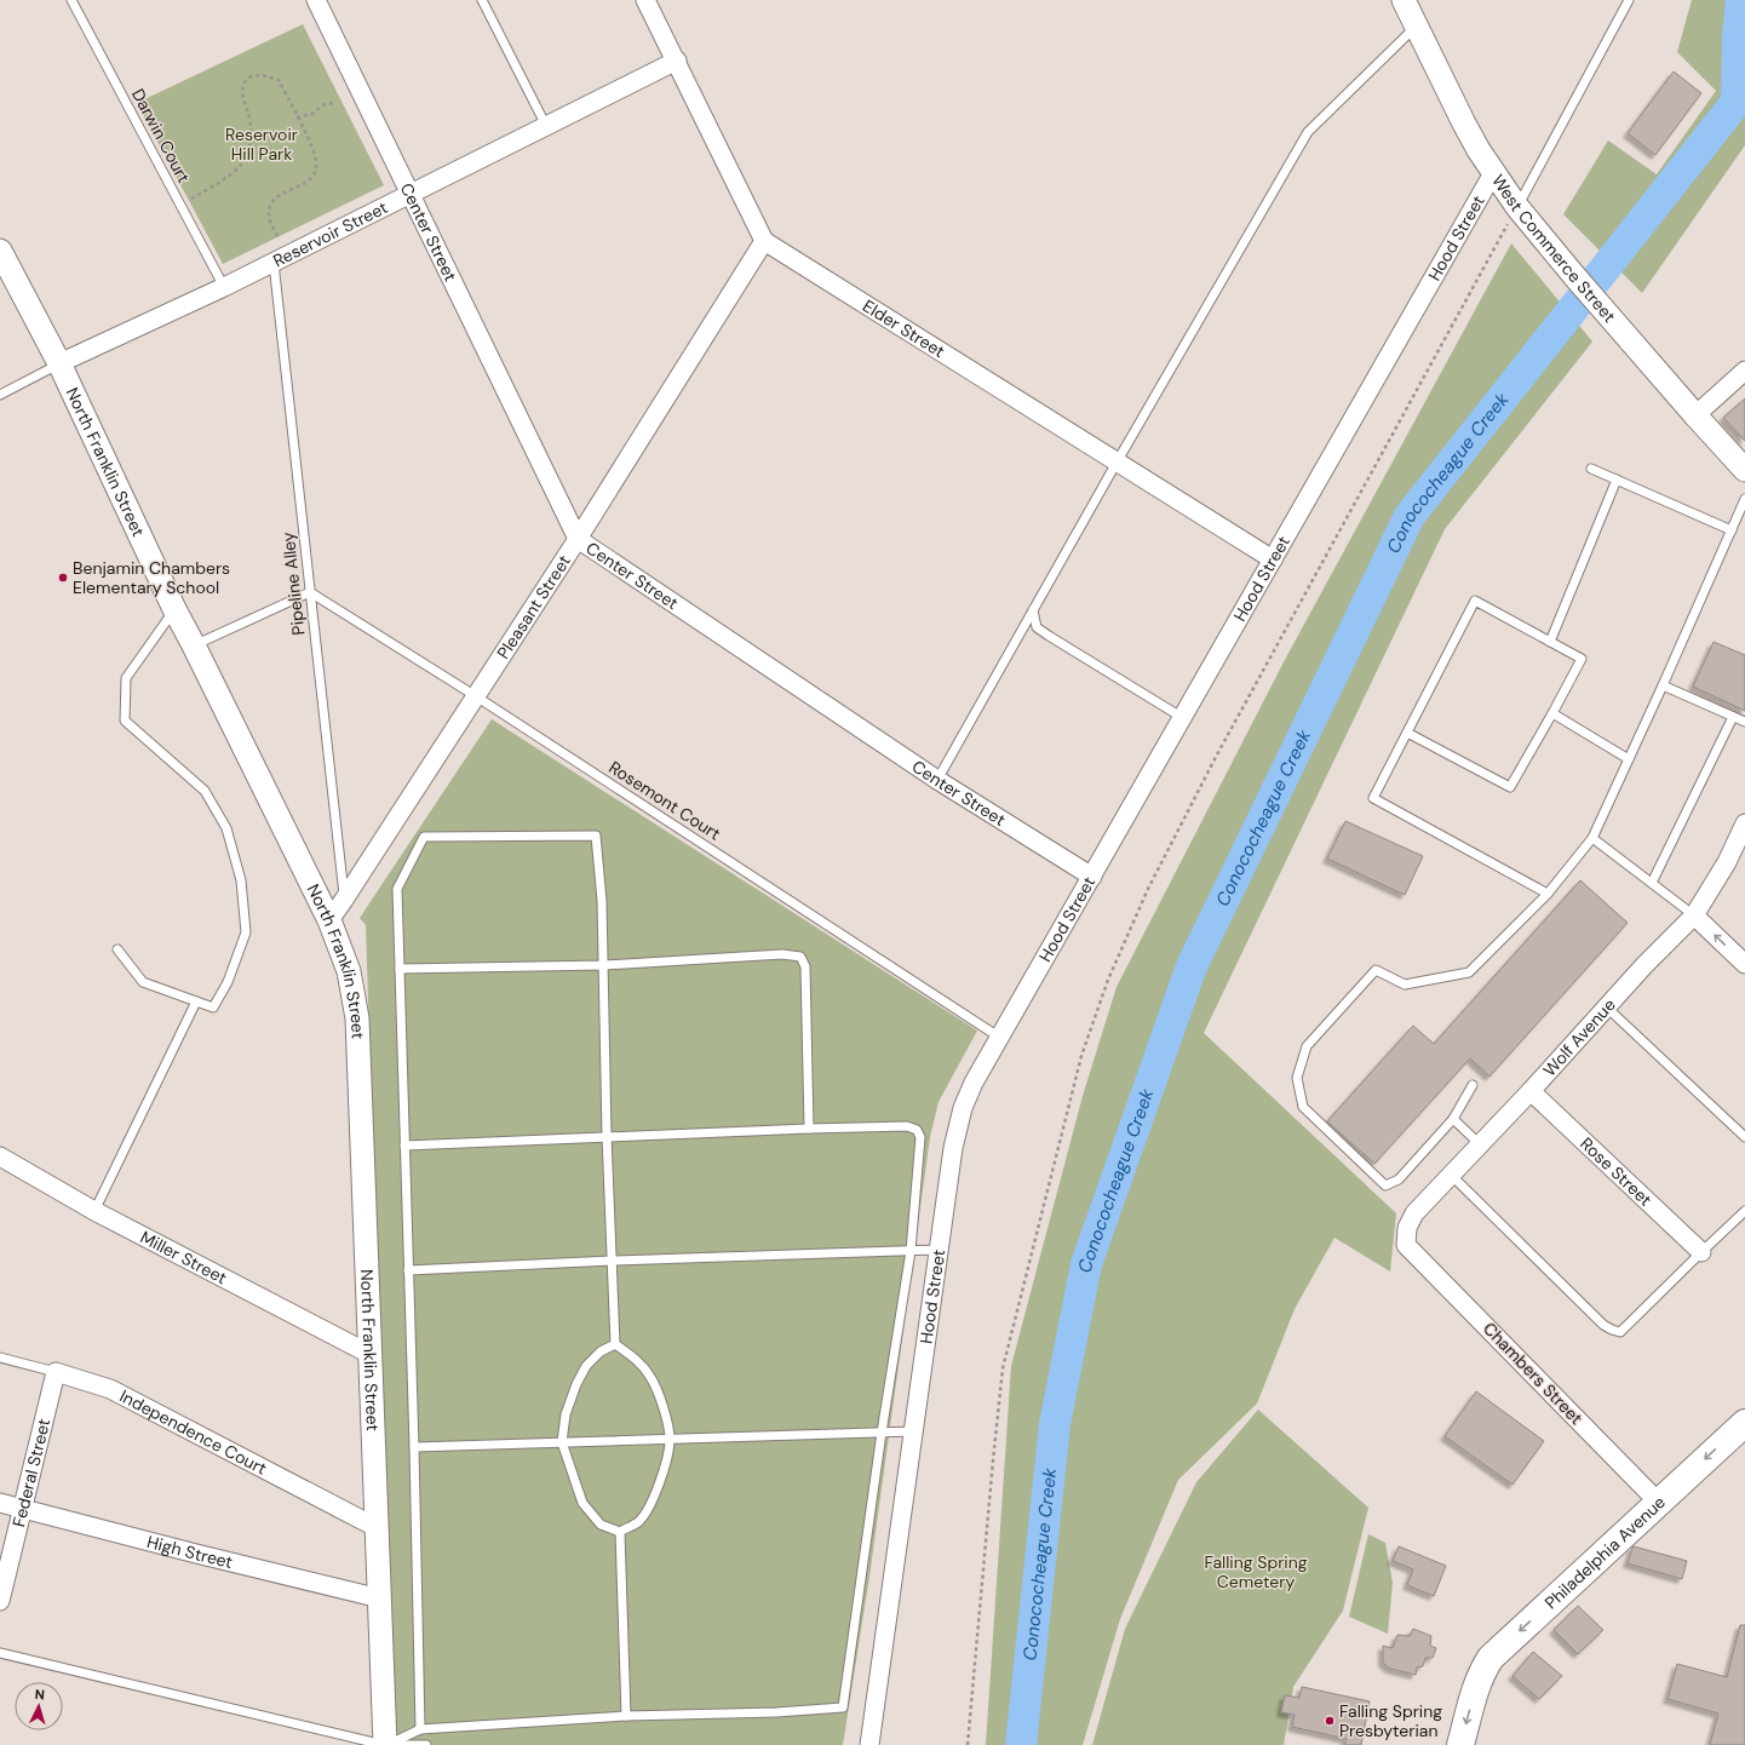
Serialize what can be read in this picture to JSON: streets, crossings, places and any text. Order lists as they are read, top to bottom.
{
  "streets": {
    "main road": ["Philadelphia Avenue"],
    "street": [
      "Center Street",
      "Reservoir Street",
      "Hood Street",
      "West Commerce Street",
      "Elder Street",
      "North Franklin Street",
      "Pleasant Street",
      "Wolf Avenue",
      "Rose Street",
      "Miller Street",
      "Chambers Street",
      "Independence Court",
      "Federal Street",
      "High Street"
    ],
    "lane": ["Darwin Court", "Pipeline Alley", "Rosemont Court"]
  },
  "crossings": [
    ["Darwin Court", "Reservoir Street"],
    ["Center Street", "Reservoir Street"],
    ["Center Street", "Hood Street"],
    ["Center Street", "Pleasant Street"],
    ["Reservoir Street", "North Franklin Street"],
    ["Reservoir Street", "Pipeline Alley"],
    ["Hood Street", "West Commerce Street"],
    ["Hood Street", "Elder Street"],
    ["Hood Street", "Rosemont Court"],
    ["Elder Street", "Pleasant Street"],
    ["North Franklin Street", "Pleasant Street"],
    ["North Franklin Street", "Miller Street"],
    ["North Franklin Street", "Independence Court"],
    ["North Franklin Street", "High Street"],
    ["Pipeline Alley", "Pleasant Street"],
    ["Pipeline Alley", "Rosemont Court"],
    ["Pleasant Street", "Rosemont Court"],
    ["Wolf Avenue", "Rose Street"],
    ["Wolf Avenue", "Chambers Street"],
    ["Chambers Street", "Philadelphia Avenue"],
    ["Independence Court", "Federal Street"],
    ["Federal Street", "High Street"]
  ],
  "one_way": ["Philadelphia Avenue"],
  "water": ["Conococheague Creek"],
  "parks": ["Reservoir Hill Park", "Falling Spring Cemetery"],
  "places": ["Benjamin Chambers Elementary School", "Falling Spring Presbyterian"],
  "north": "top"
}
